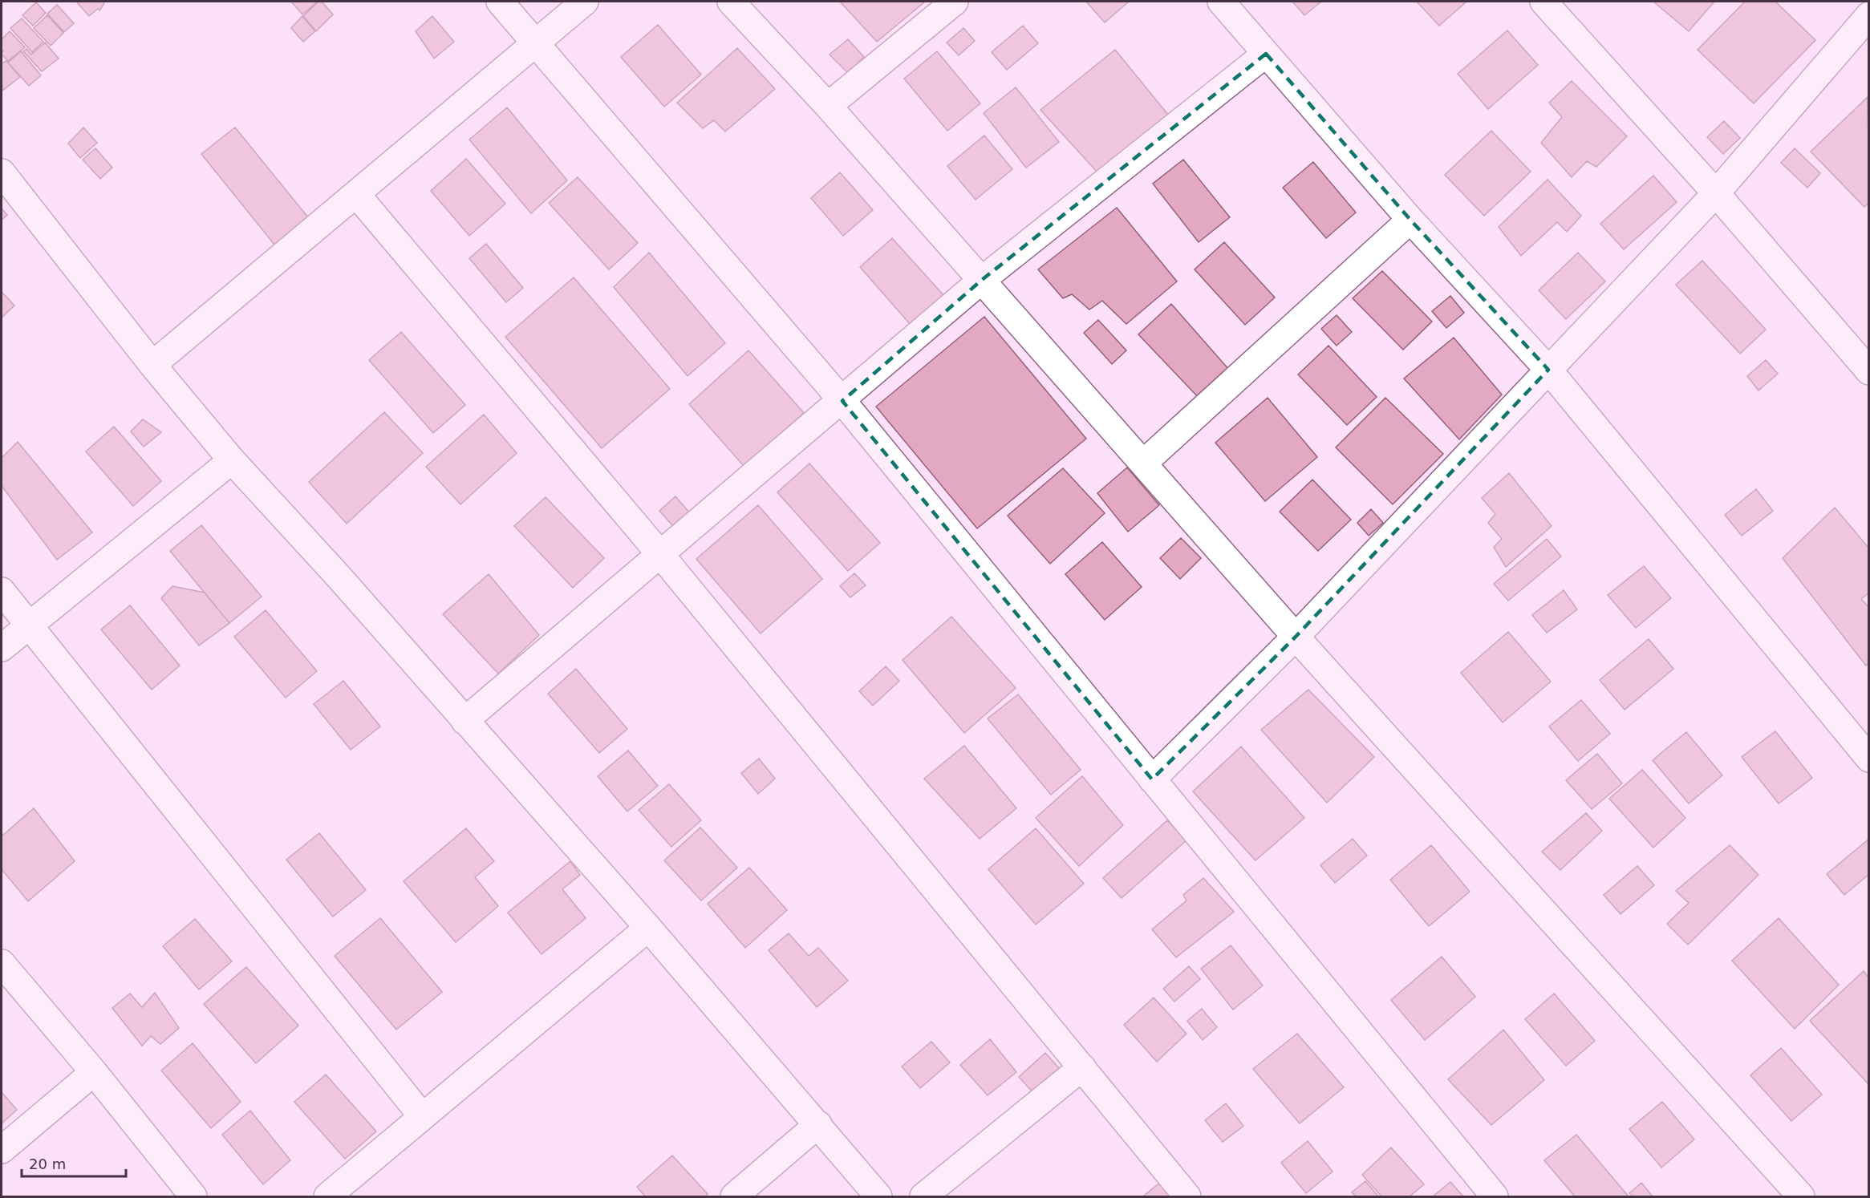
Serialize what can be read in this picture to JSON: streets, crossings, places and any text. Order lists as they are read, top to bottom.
{
  "scale_bar": "20 m"
}
